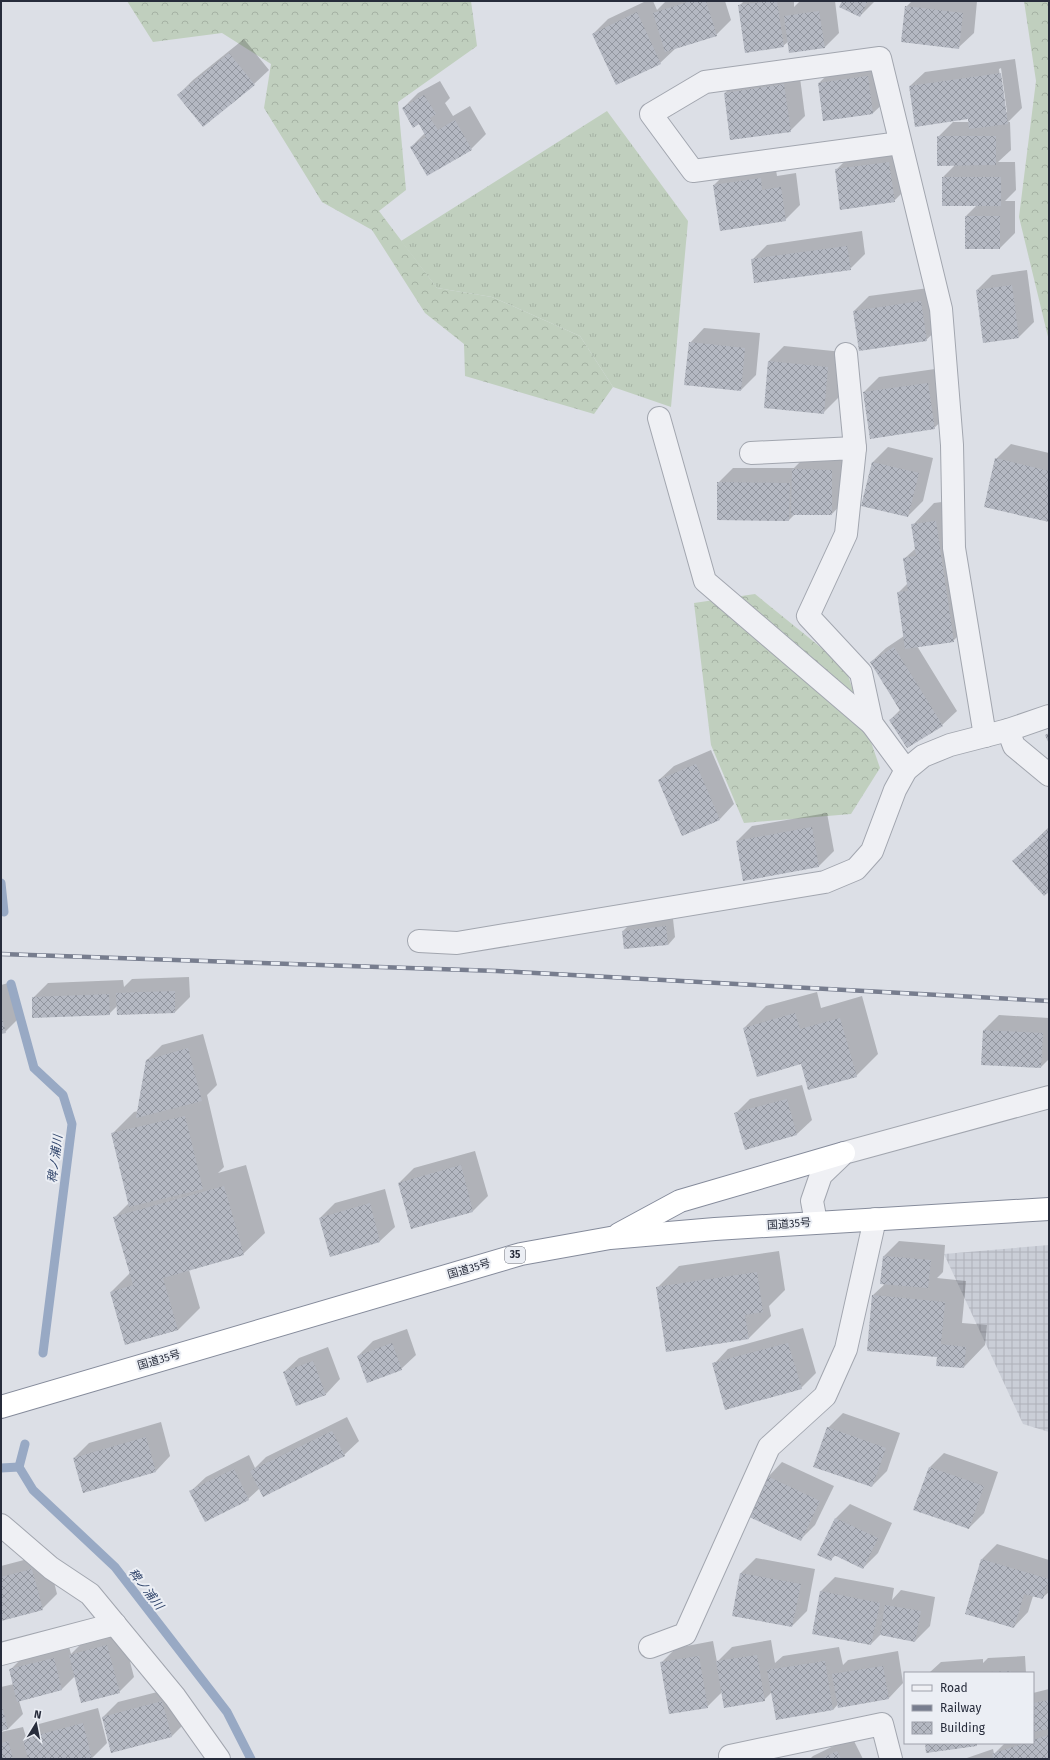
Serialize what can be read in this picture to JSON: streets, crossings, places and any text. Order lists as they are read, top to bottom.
{
  "streets": {
    "highway": ["国道35号", "35"]
  },
  "water": ["稗ノ浦川"],
  "legend": ["Road", "Railway", "Building"],
  "north": "top"
}
